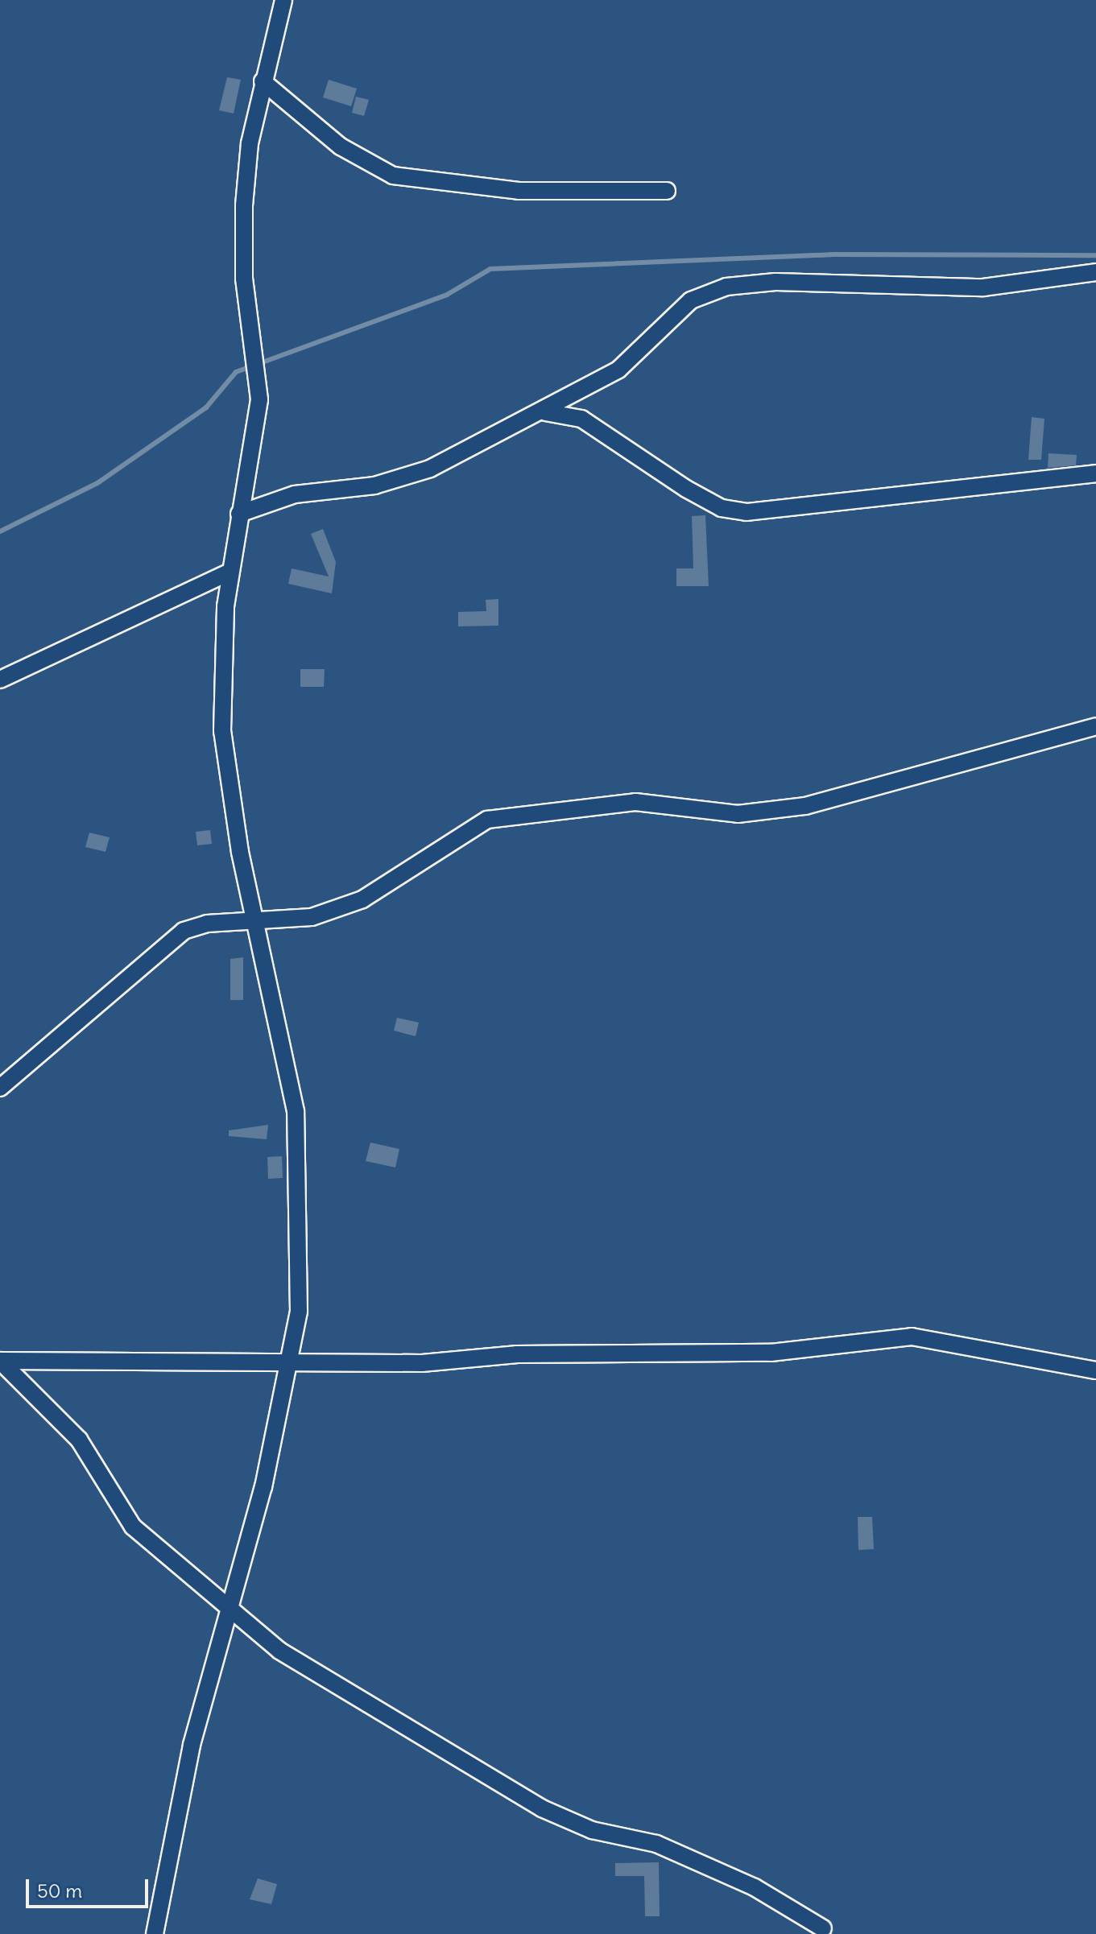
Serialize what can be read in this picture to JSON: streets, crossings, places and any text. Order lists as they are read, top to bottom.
{
  "scale_bar": "50 m"
}
